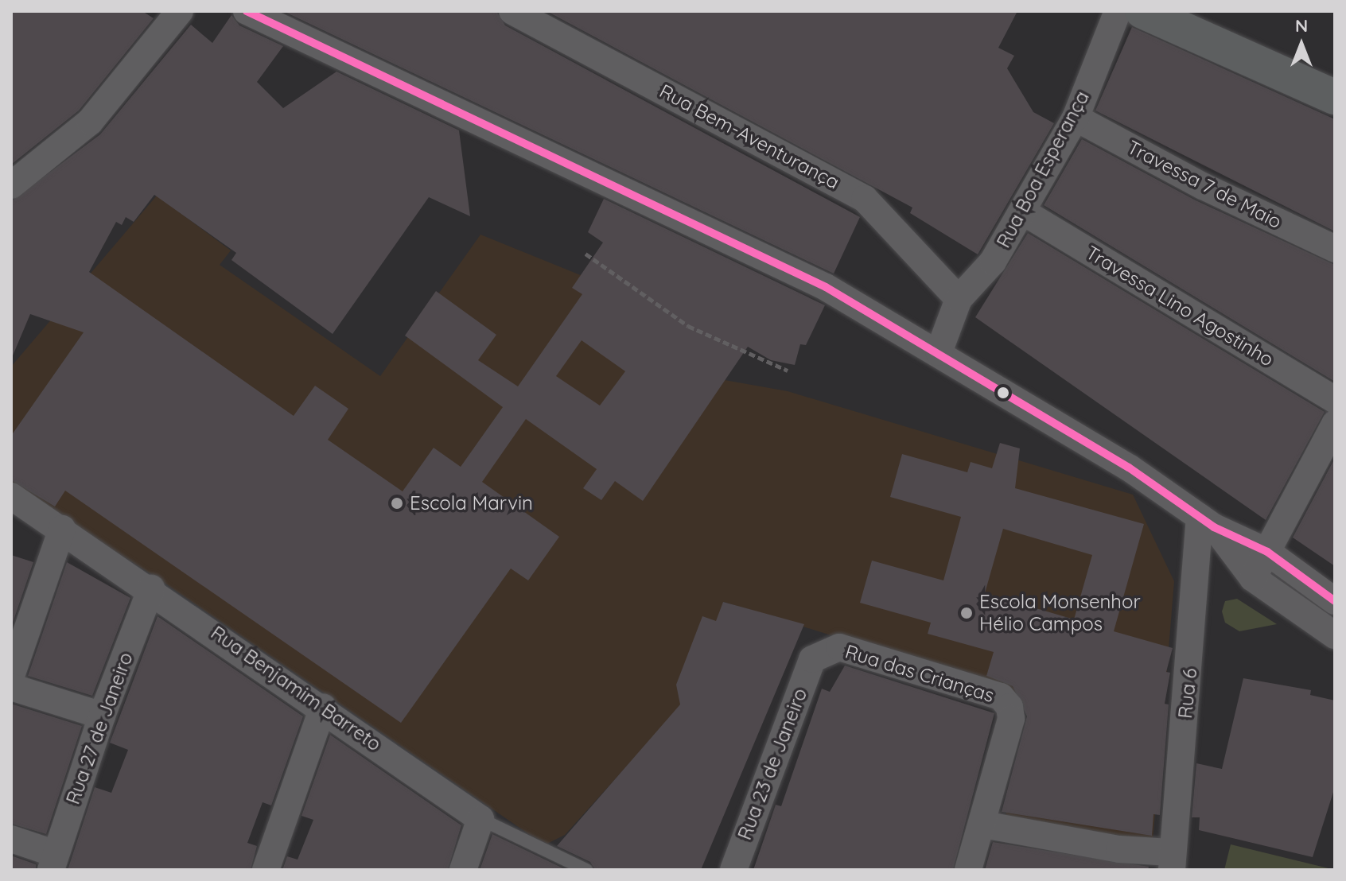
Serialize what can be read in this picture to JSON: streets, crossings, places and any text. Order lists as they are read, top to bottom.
{
  "streets": {
    "street": [
      "Rua Bem-Aventurança",
      "Rua Boa Esperança",
      "Travessa 7 de Maio",
      "Travessa Lino Agostinho",
      "Rua das Crianças",
      "Rua Benjamim Barreto",
      "Rua 6",
      "Rua 27 de Janeiro",
      "Rua 23 de Janeiro"
    ]
  },
  "crossings": [
    ["Rua Bem-Aventurança", "Rua Boa Esperança"],
    ["Rua Boa Esperança", "Travessa 7 de Maio"],
    ["Rua Boa Esperança", "Travessa Lino Agostinho"],
    ["Rua das Crianças", "Rua 23 de Janeiro"],
    ["Rua Benjamim Barreto", "Rua 27 de Janeiro"]
  ],
  "places": ["Escola Marvin", "Escola Monsenhor Hélio Campos"],
  "north": "top"
}
